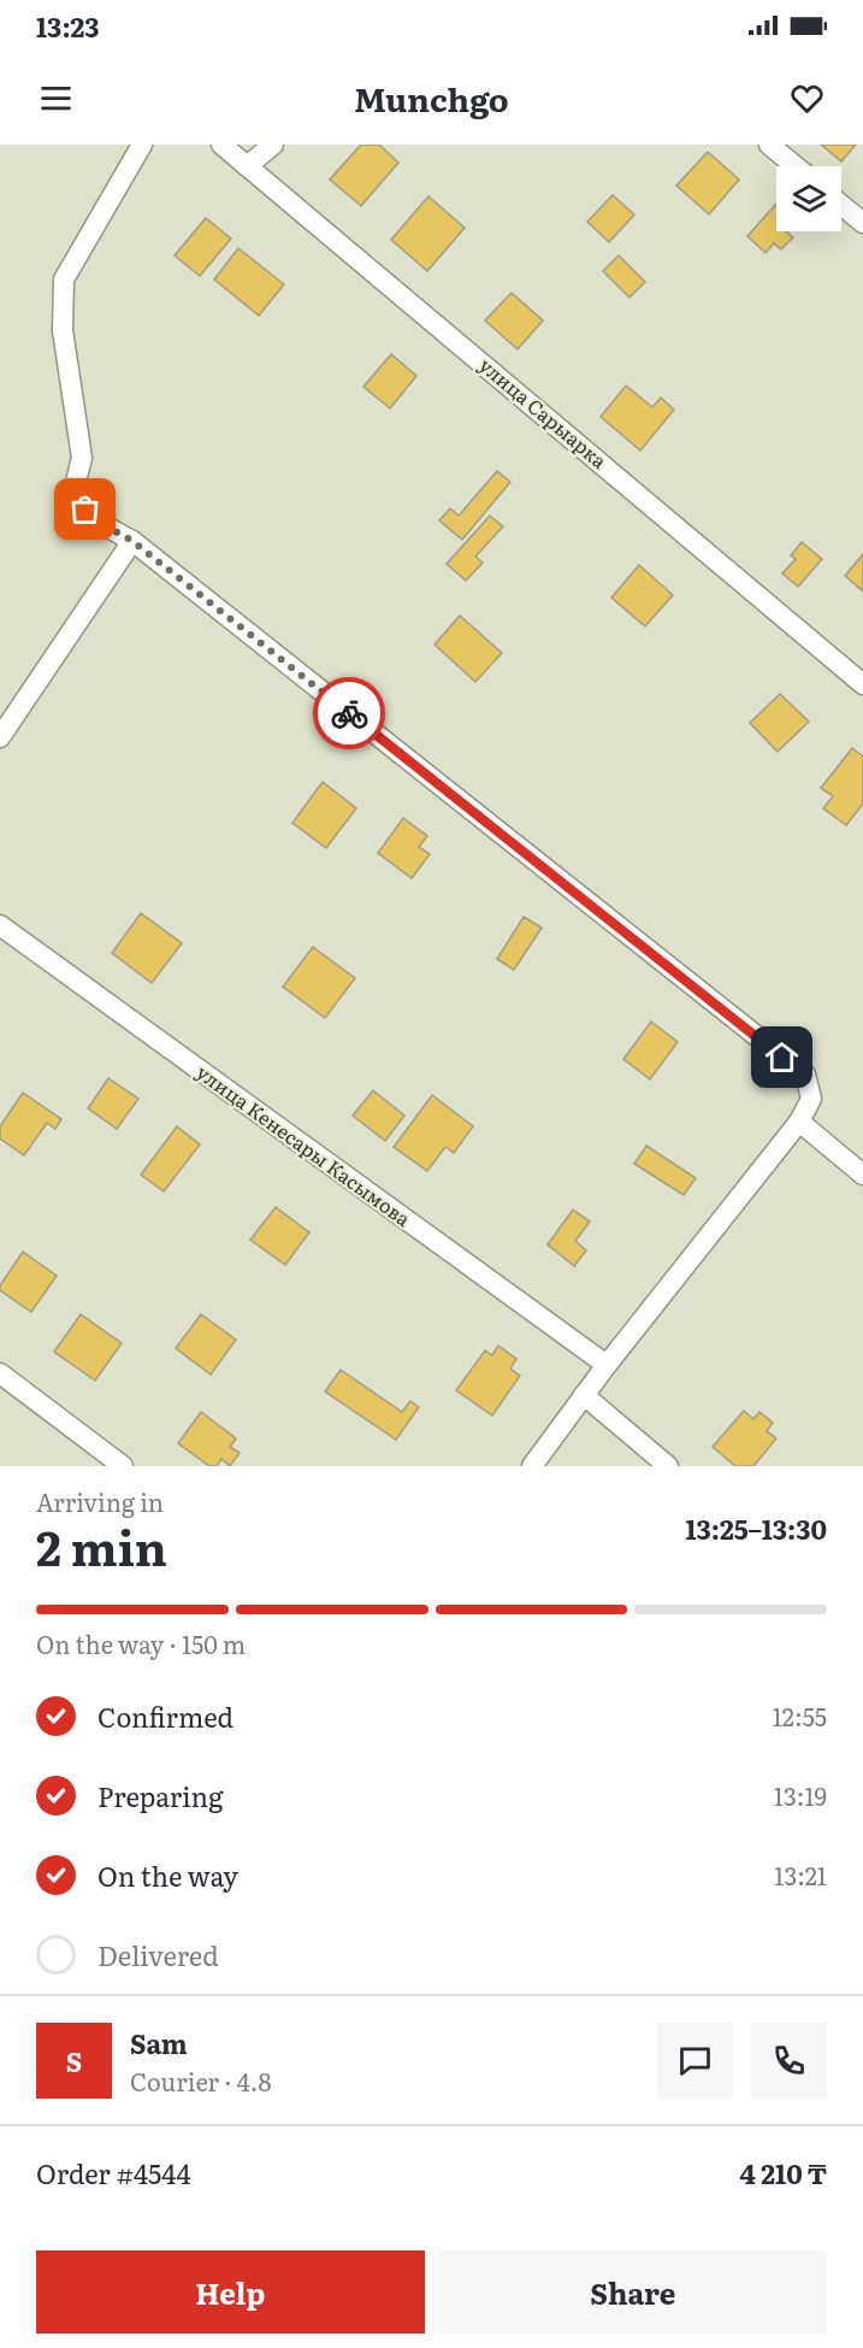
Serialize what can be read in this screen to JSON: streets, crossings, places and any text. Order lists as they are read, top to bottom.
{
  "streets": {
    "street": ["улица Сарыарка", "улица Кенесары Касымова"]
  },
  "page": {
    "status": "13:23",
    "header": "Munchgo",
    "heading": ["2 min", "Arriving in", "13:25–13:30"],
    "panel": [
      "Sam",
      "Courier · 4.8",
      "Order #4544",
      "4 210 ₸"
    ],
    "bar": "On the way · 150 m",
    "list": [
      ["Confirmed", "12:55"],
      ["Preparing", "13:19"],
      ["On the way", "13:21"],
      "Delivered"
    ],
    "round": "S",
    "buttons": ["Help", "Share"]
  }
}
